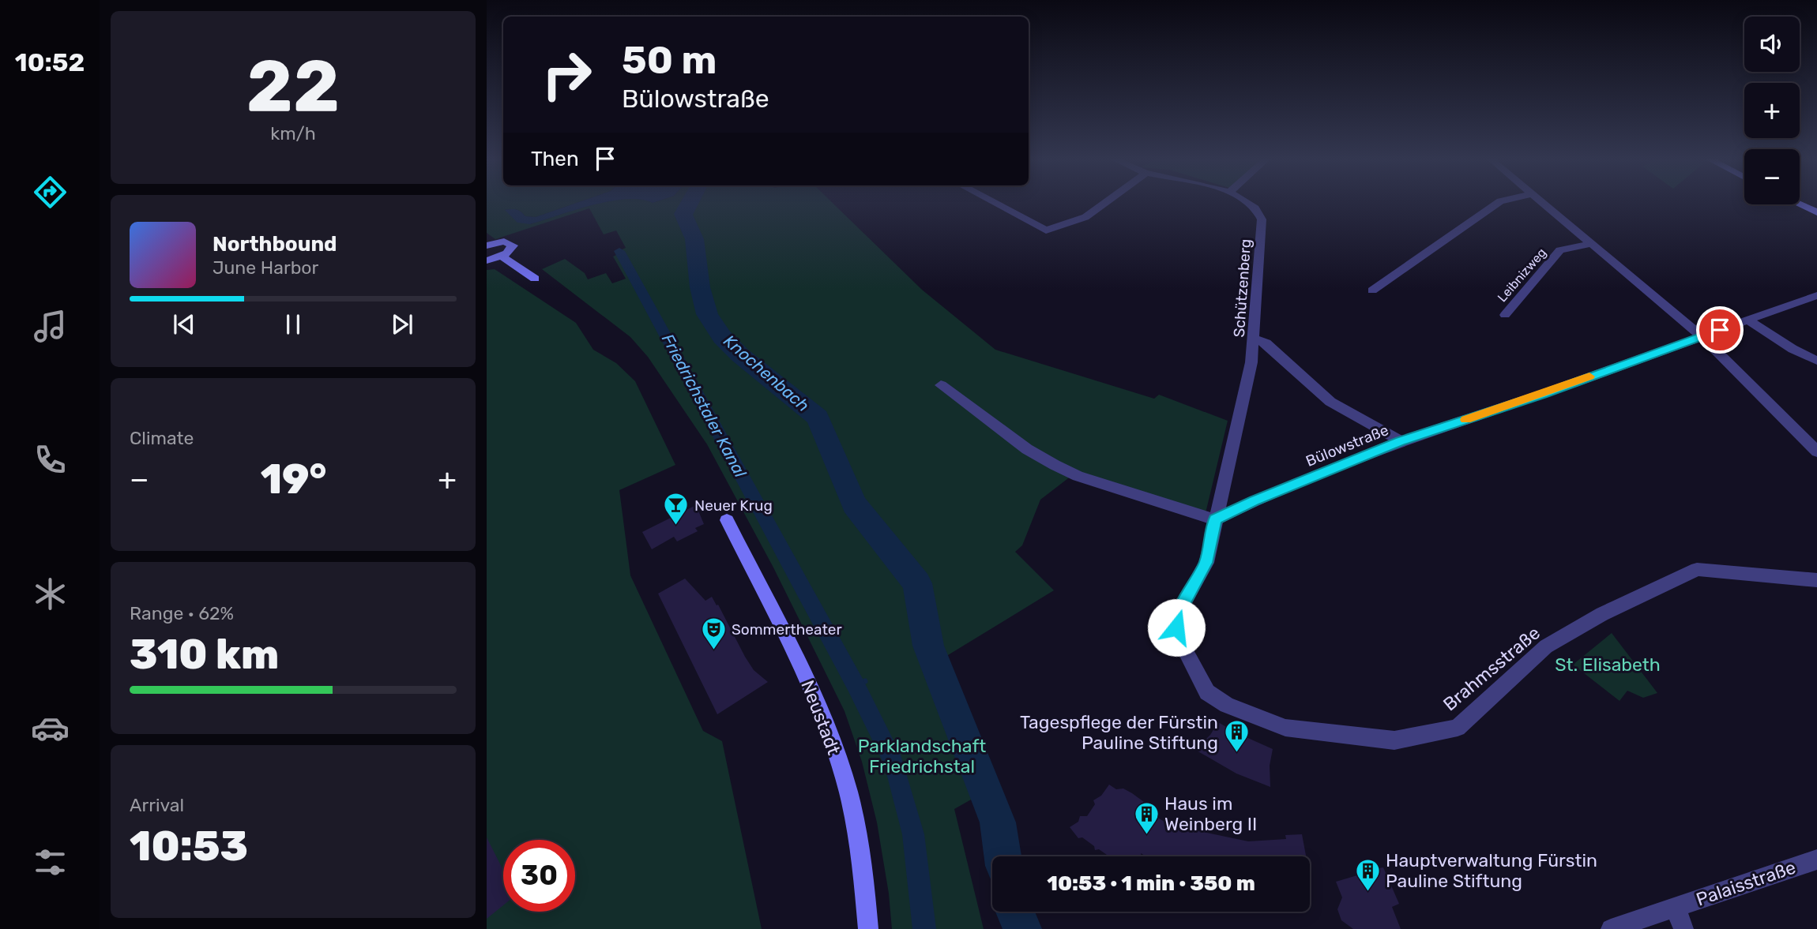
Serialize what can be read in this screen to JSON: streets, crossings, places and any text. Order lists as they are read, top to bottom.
{
  "streets": {
    "main road": ["Neustadt"],
    "street": [
      "Leibnizweg",
      "Schützenberg",
      "Bülowstraße",
      "Brahmsstraße",
      "Palaisstraße"
    ]
  },
  "crossings": [
    ["Schützenberg", "Bülowstraße"],
    ["Schützenberg", "Brahmsstraße"],
    ["Bülowstraße", "Brahmsstraße"]
  ],
  "water": ["Knochenbach", "Friedrichstaler Kanal"],
  "parks": ["St. Elisabeth", "Parklandschaft Friedrichstal"],
  "places": {
    "bar": ["Neuer Krug"],
    "theatre": ["Sommertheater"],
    "building": ["Tagespflege der Fürstin Pauline Stiftung", "Haus im Weinberg II", "Hauptverwaltung Fürstin Pauline Stiftung"]
  },
  "page": {
    "tabs": "10:52",
    "tile": [
      ["22", "km/h"],
      "Climate",
      ["Range · 62%", "310 km"],
      ["Arrival", "10:53"]
    ],
    "map_buttons": ["+", "−"],
    "turn": ["50 m", "Bülowstraße"],
    "then": "Then",
    "song": ["Northbound", "June Harbor"],
    "heat": ["−", "19°", "+"],
    "limit": "30",
    "trip": "10:53 · 1 min · 350 m"
  }
}
